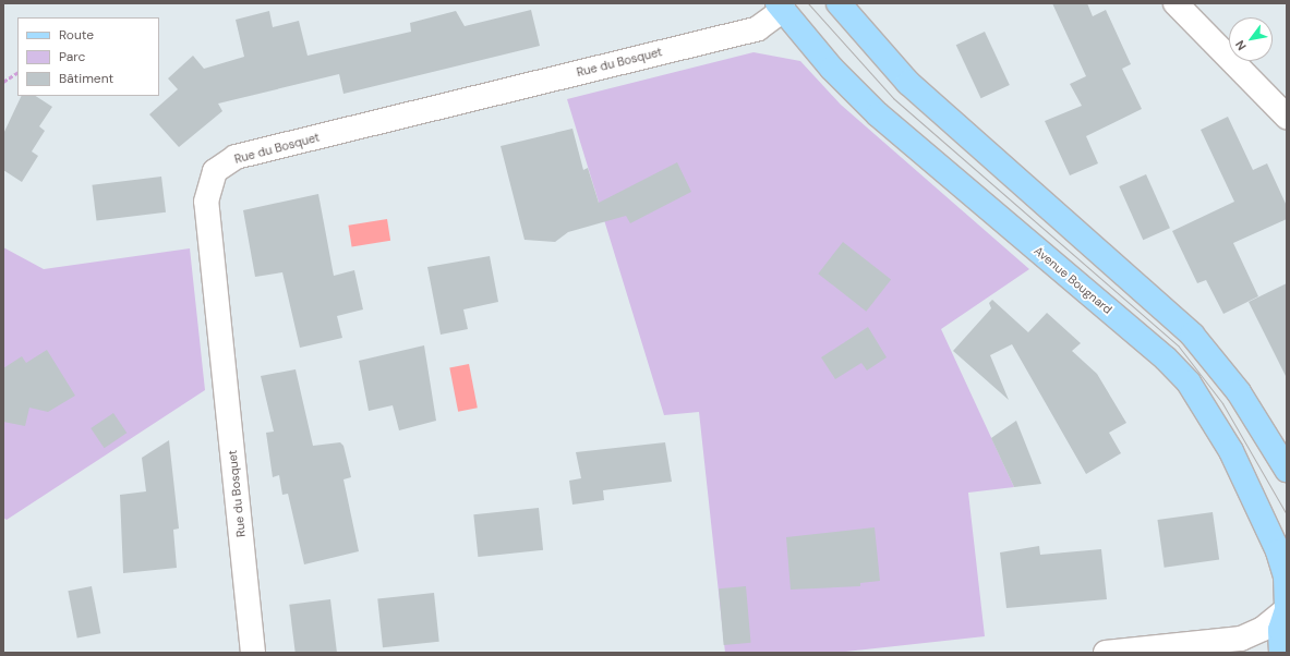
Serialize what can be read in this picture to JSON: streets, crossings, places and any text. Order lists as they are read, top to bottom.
{
  "streets": {
    "main road": ["Avenue Bougnard"],
    "street": ["Rue du Bosquet"]
  },
  "crossings": [
    ["Rue du Bosquet", "Avenue Bougnard"]
  ],
  "legend": ["Route", "Parc", "Bâtiment"],
  "north": "bottom left"
}
